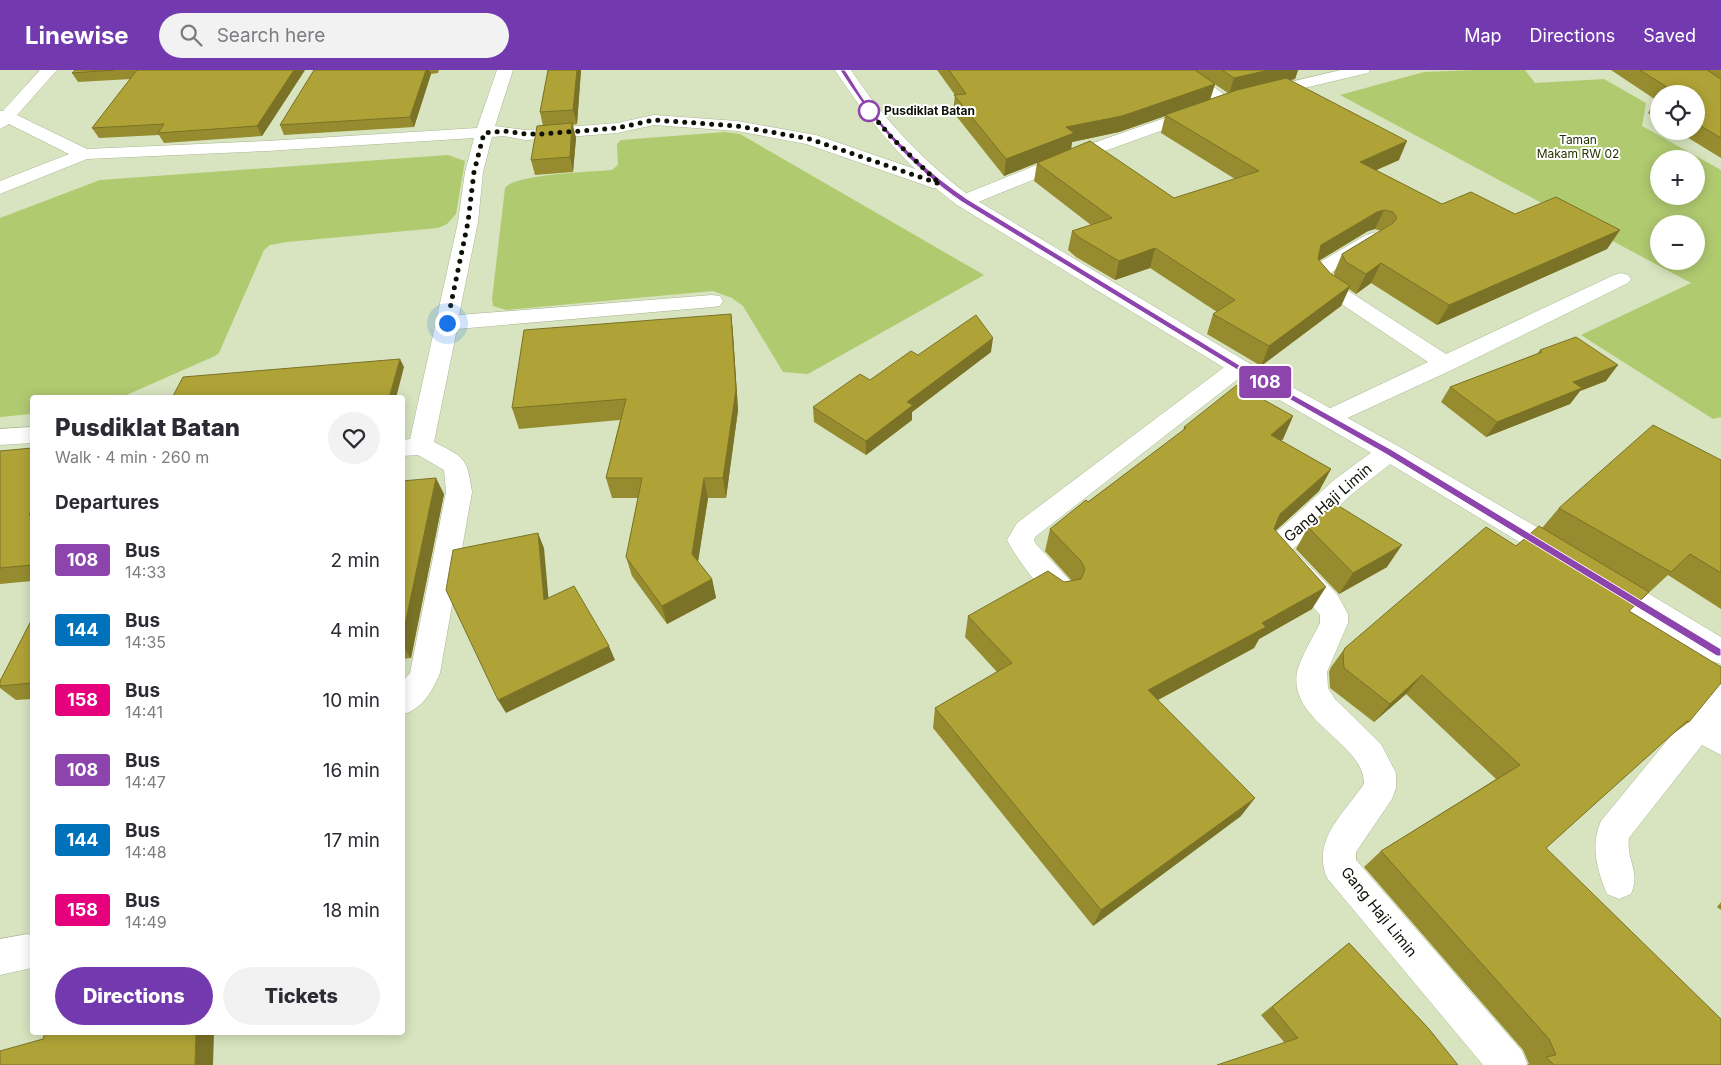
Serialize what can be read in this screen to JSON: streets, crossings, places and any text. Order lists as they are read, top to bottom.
{
  "streets": {
    "street": ["Gang Haji Limin"]
  },
  "parks": ["Taman Makam RW 02"],
  "places": ["Pusdiklat Batan"],
  "lines": ["bus line 108"],
  "page": {
    "header": "Linewise",
    "search": "Search here",
    "nav": ["Map", "Directions", "Saved"],
    "on_map": "108",
    "map_buttons": ["+", "−"],
    "heading": [
      ["Pusdiklat Batan", "Walk · 4 min · 260 m"],
      "Departures"
    ],
    "list": [
      {
        "mark": "108",
        "name": "Bus",
        "note": "14:33",
        "value": "2 min"
      },
      {
        "mark": "144",
        "name": "Bus",
        "note": "14:35",
        "value": "4 min"
      },
      {
        "mark": "158",
        "name": "Bus",
        "note": "14:41",
        "value": "10 min"
      },
      {
        "mark": "108",
        "name": "Bus",
        "note": "14:47",
        "value": "16 min"
      },
      {
        "mark": "144",
        "name": "Bus",
        "note": "14:48",
        "value": "17 min"
      },
      {
        "mark": "158",
        "name": "Bus",
        "note": "14:49",
        "value": "18 min"
      }
    ],
    "buttons": ["Directions", "Tickets"]
  }
}
